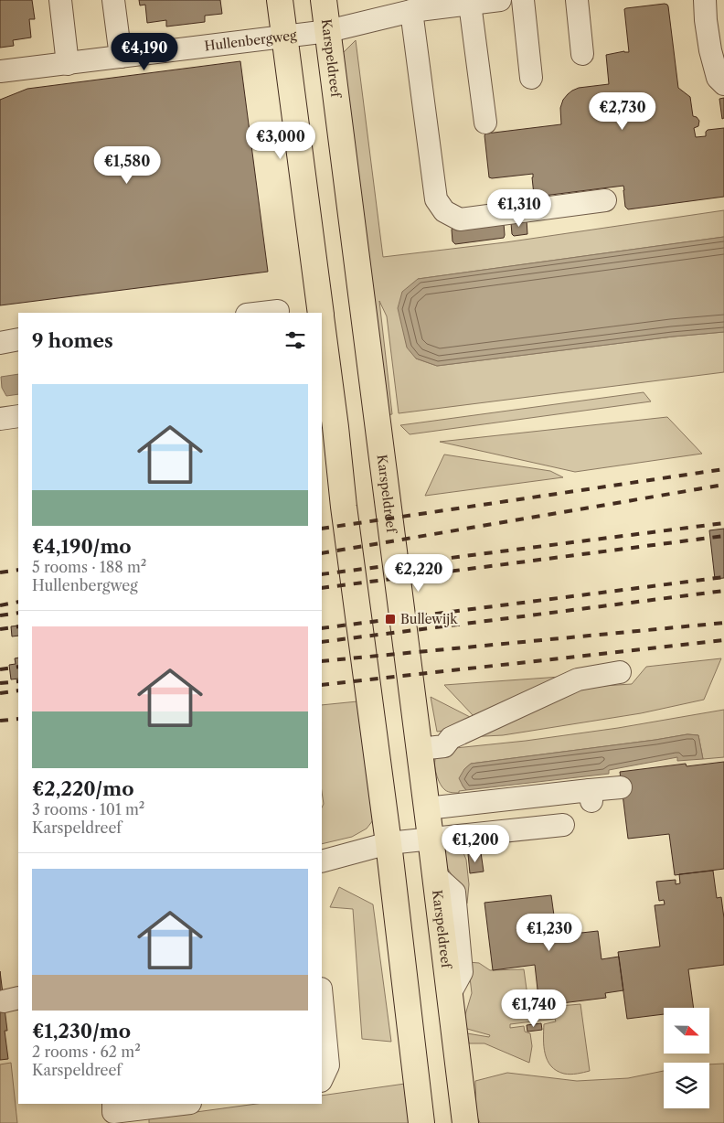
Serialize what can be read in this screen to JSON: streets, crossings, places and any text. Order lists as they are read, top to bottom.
{
  "streets": {
    "main road": ["Karspeldreef"],
    "street": ["Hullenbergweg"]
  },
  "crossings": [
    ["Hullenbergweg", "Karspeldreef"]
  ],
  "places": {
    "transit": ["Bullewijk"]
  },
  "north": "right",
  "page": {
    "price": [
      "€4,190",
      "€2,730",
      "€3,000",
      "€1,580",
      "€1,310",
      "€2,220",
      "€1,200",
      "€1,230",
      "€1,740"
    ],
    "heading": "9 homes",
    "list": [
      {
        "name": "€4,190/mo",
        "note": "5 rooms · 188 m² · Hullenbergweg"
      },
      {
        "name": "€2,220/mo",
        "note": "3 rooms · 101 m² · Karspeldreef"
      },
      {
        "name": "€1,230/mo",
        "note": "2 rooms · 62 m² · Karspeldreef"
      }
    ]
  }
}
